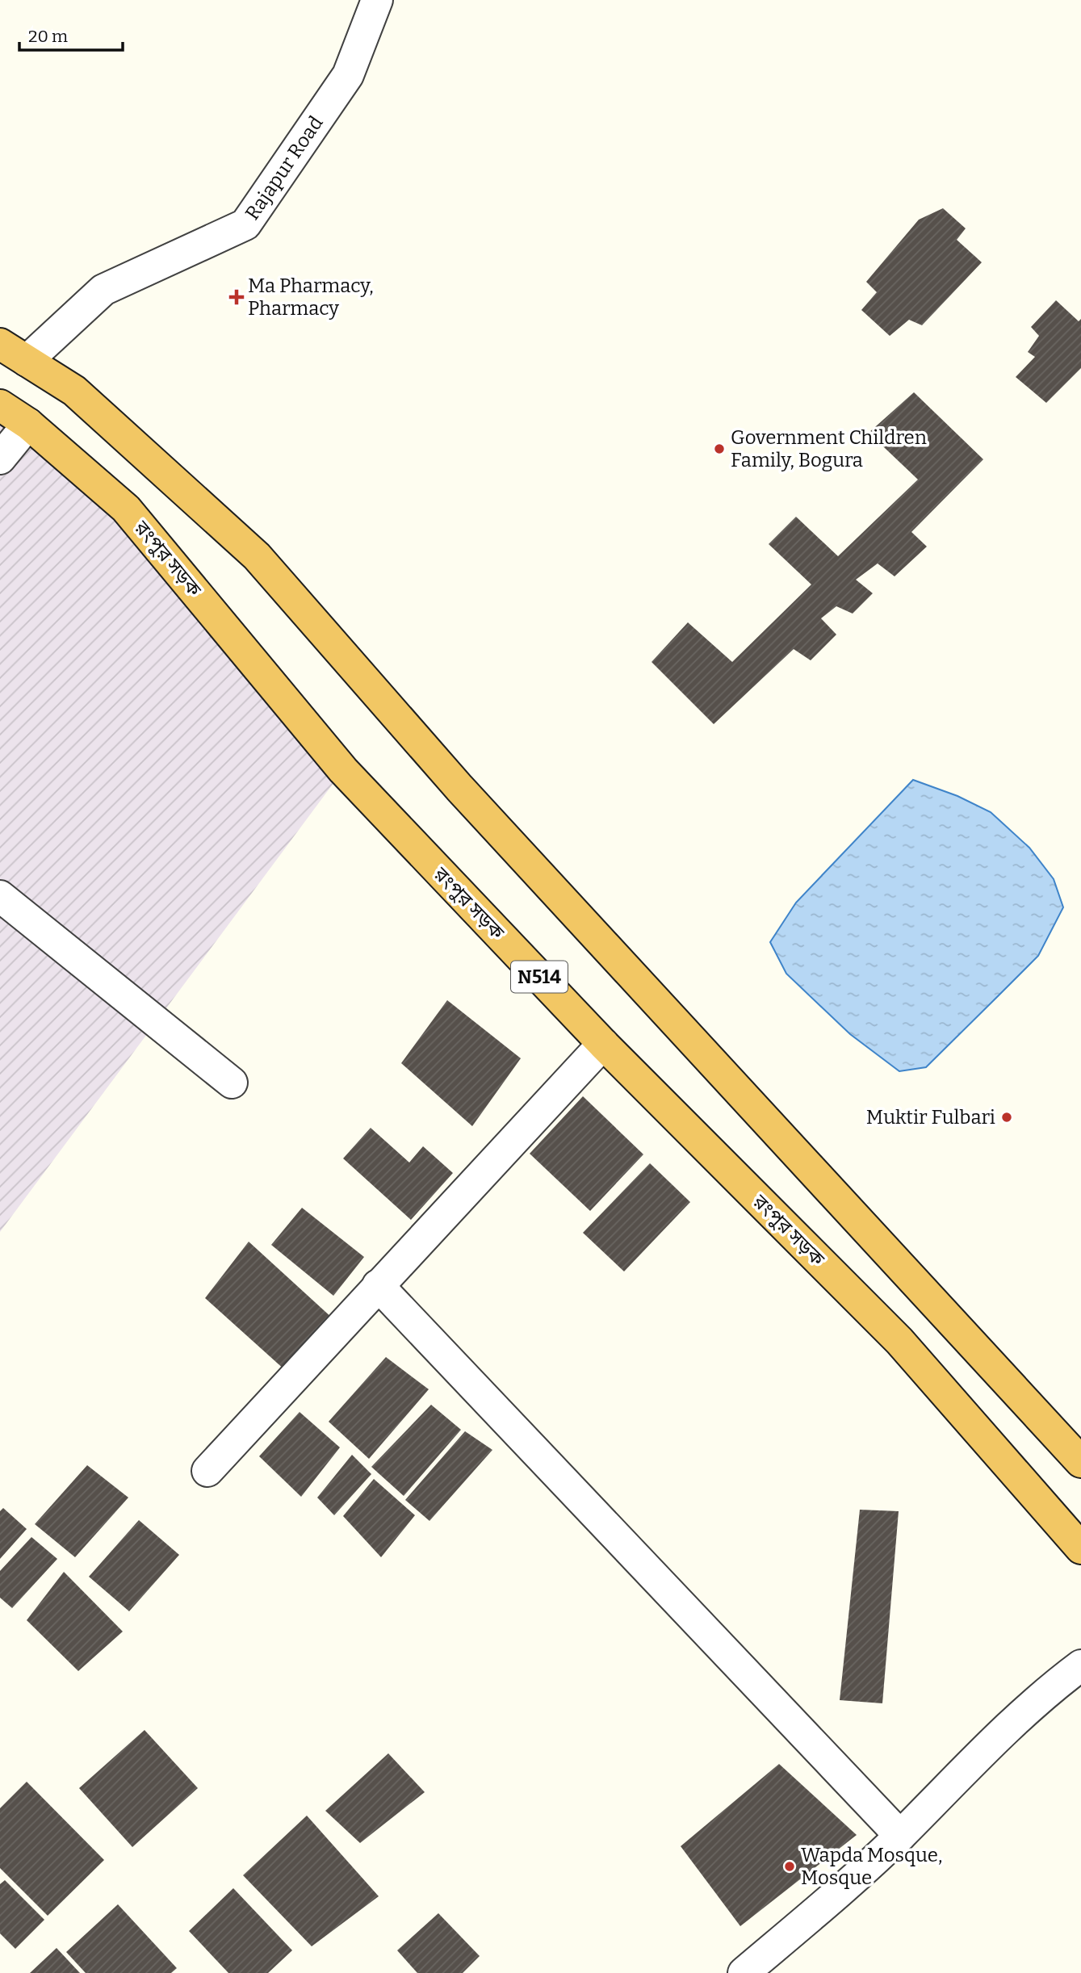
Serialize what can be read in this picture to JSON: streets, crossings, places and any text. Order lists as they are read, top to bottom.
{
  "streets": {
    "highway": ["রংপুর সড়ক", "N514"],
    "street": ["Rajapur Road"]
  },
  "places": {
    "health": ["Ma Pharmacy, Pharmacy"],
    "other": ["Government Children Family, Bogura", "Muktir Fulbari", "Wapda Mosque, Mosque"]
  },
  "scale_bar": "20 m"
}
